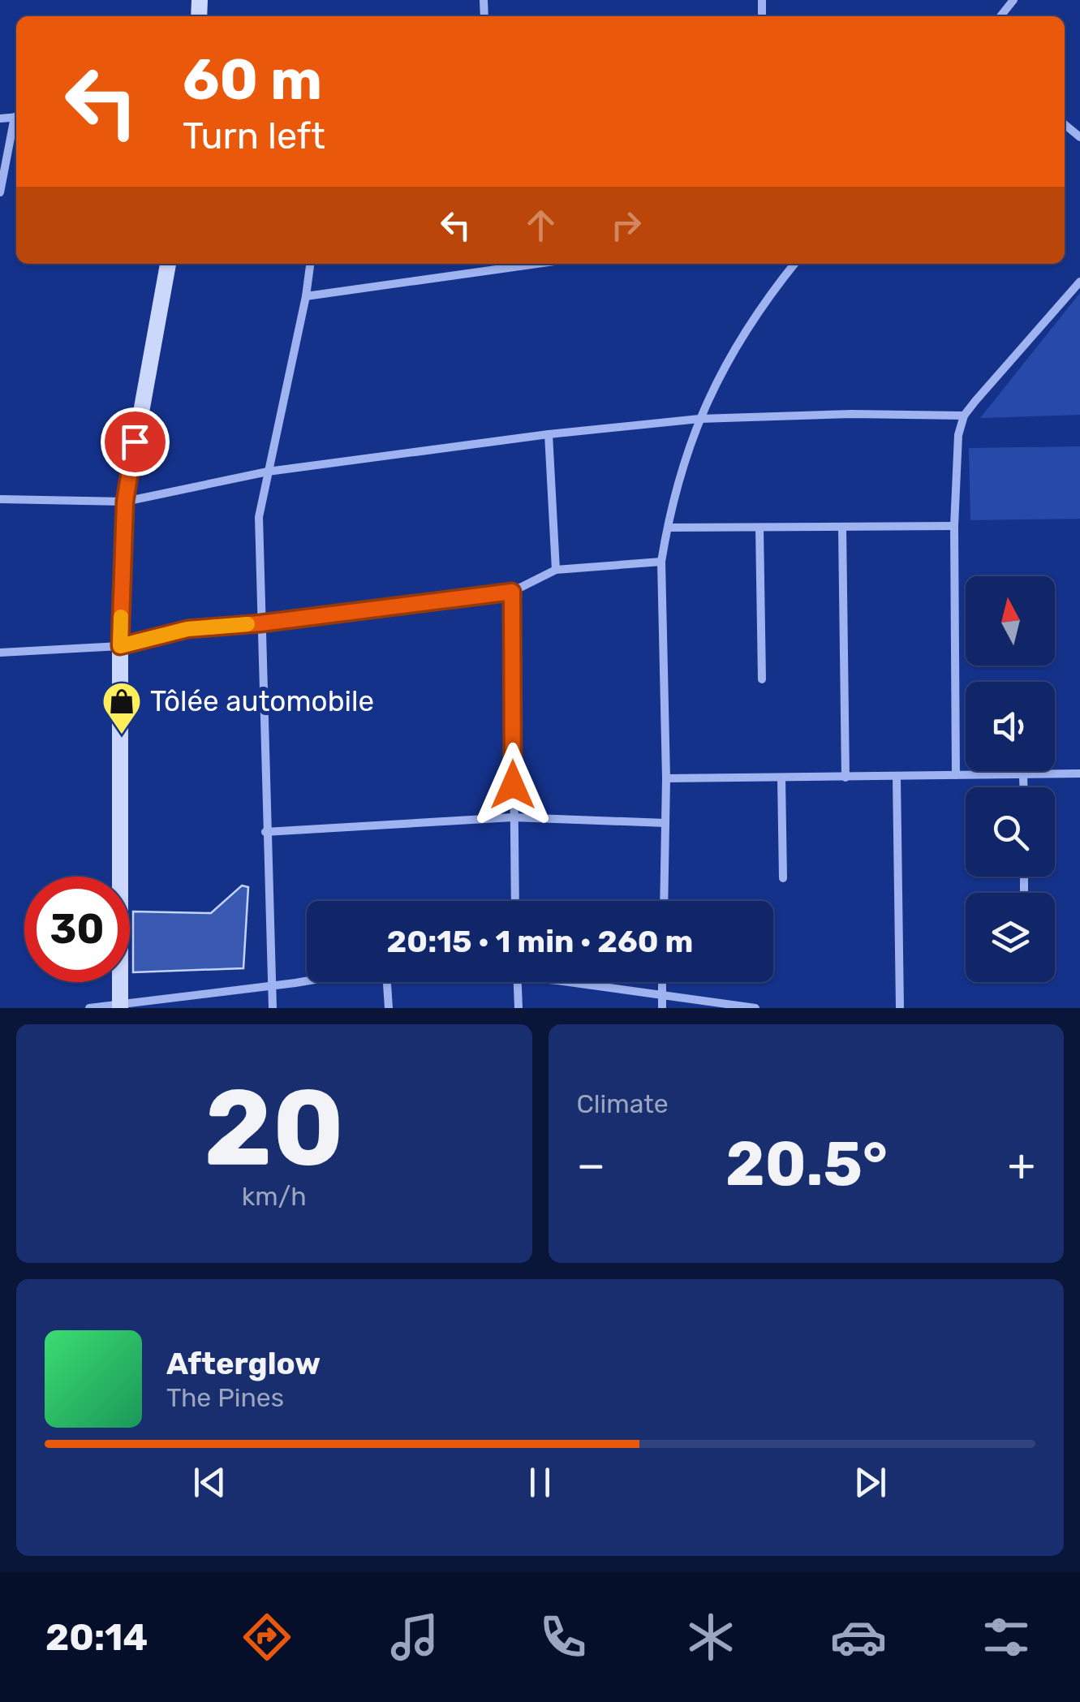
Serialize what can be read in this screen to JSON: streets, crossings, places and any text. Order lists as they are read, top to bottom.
{
  "places": {
    "shop": ["Tôlée automobile"]
  },
  "north": "top",
  "page": {
    "turn": ["60 m", "Turn left"],
    "limit": "30",
    "trip": "20:15 · 1 min · 260 m",
    "tile": [
      ["20", "km/h"],
      "Climate"
    ],
    "heat": ["−", "20.5°", "+"],
    "song": ["Afterglow", "The Pines"],
    "tabs": "20:14"
  }
}
